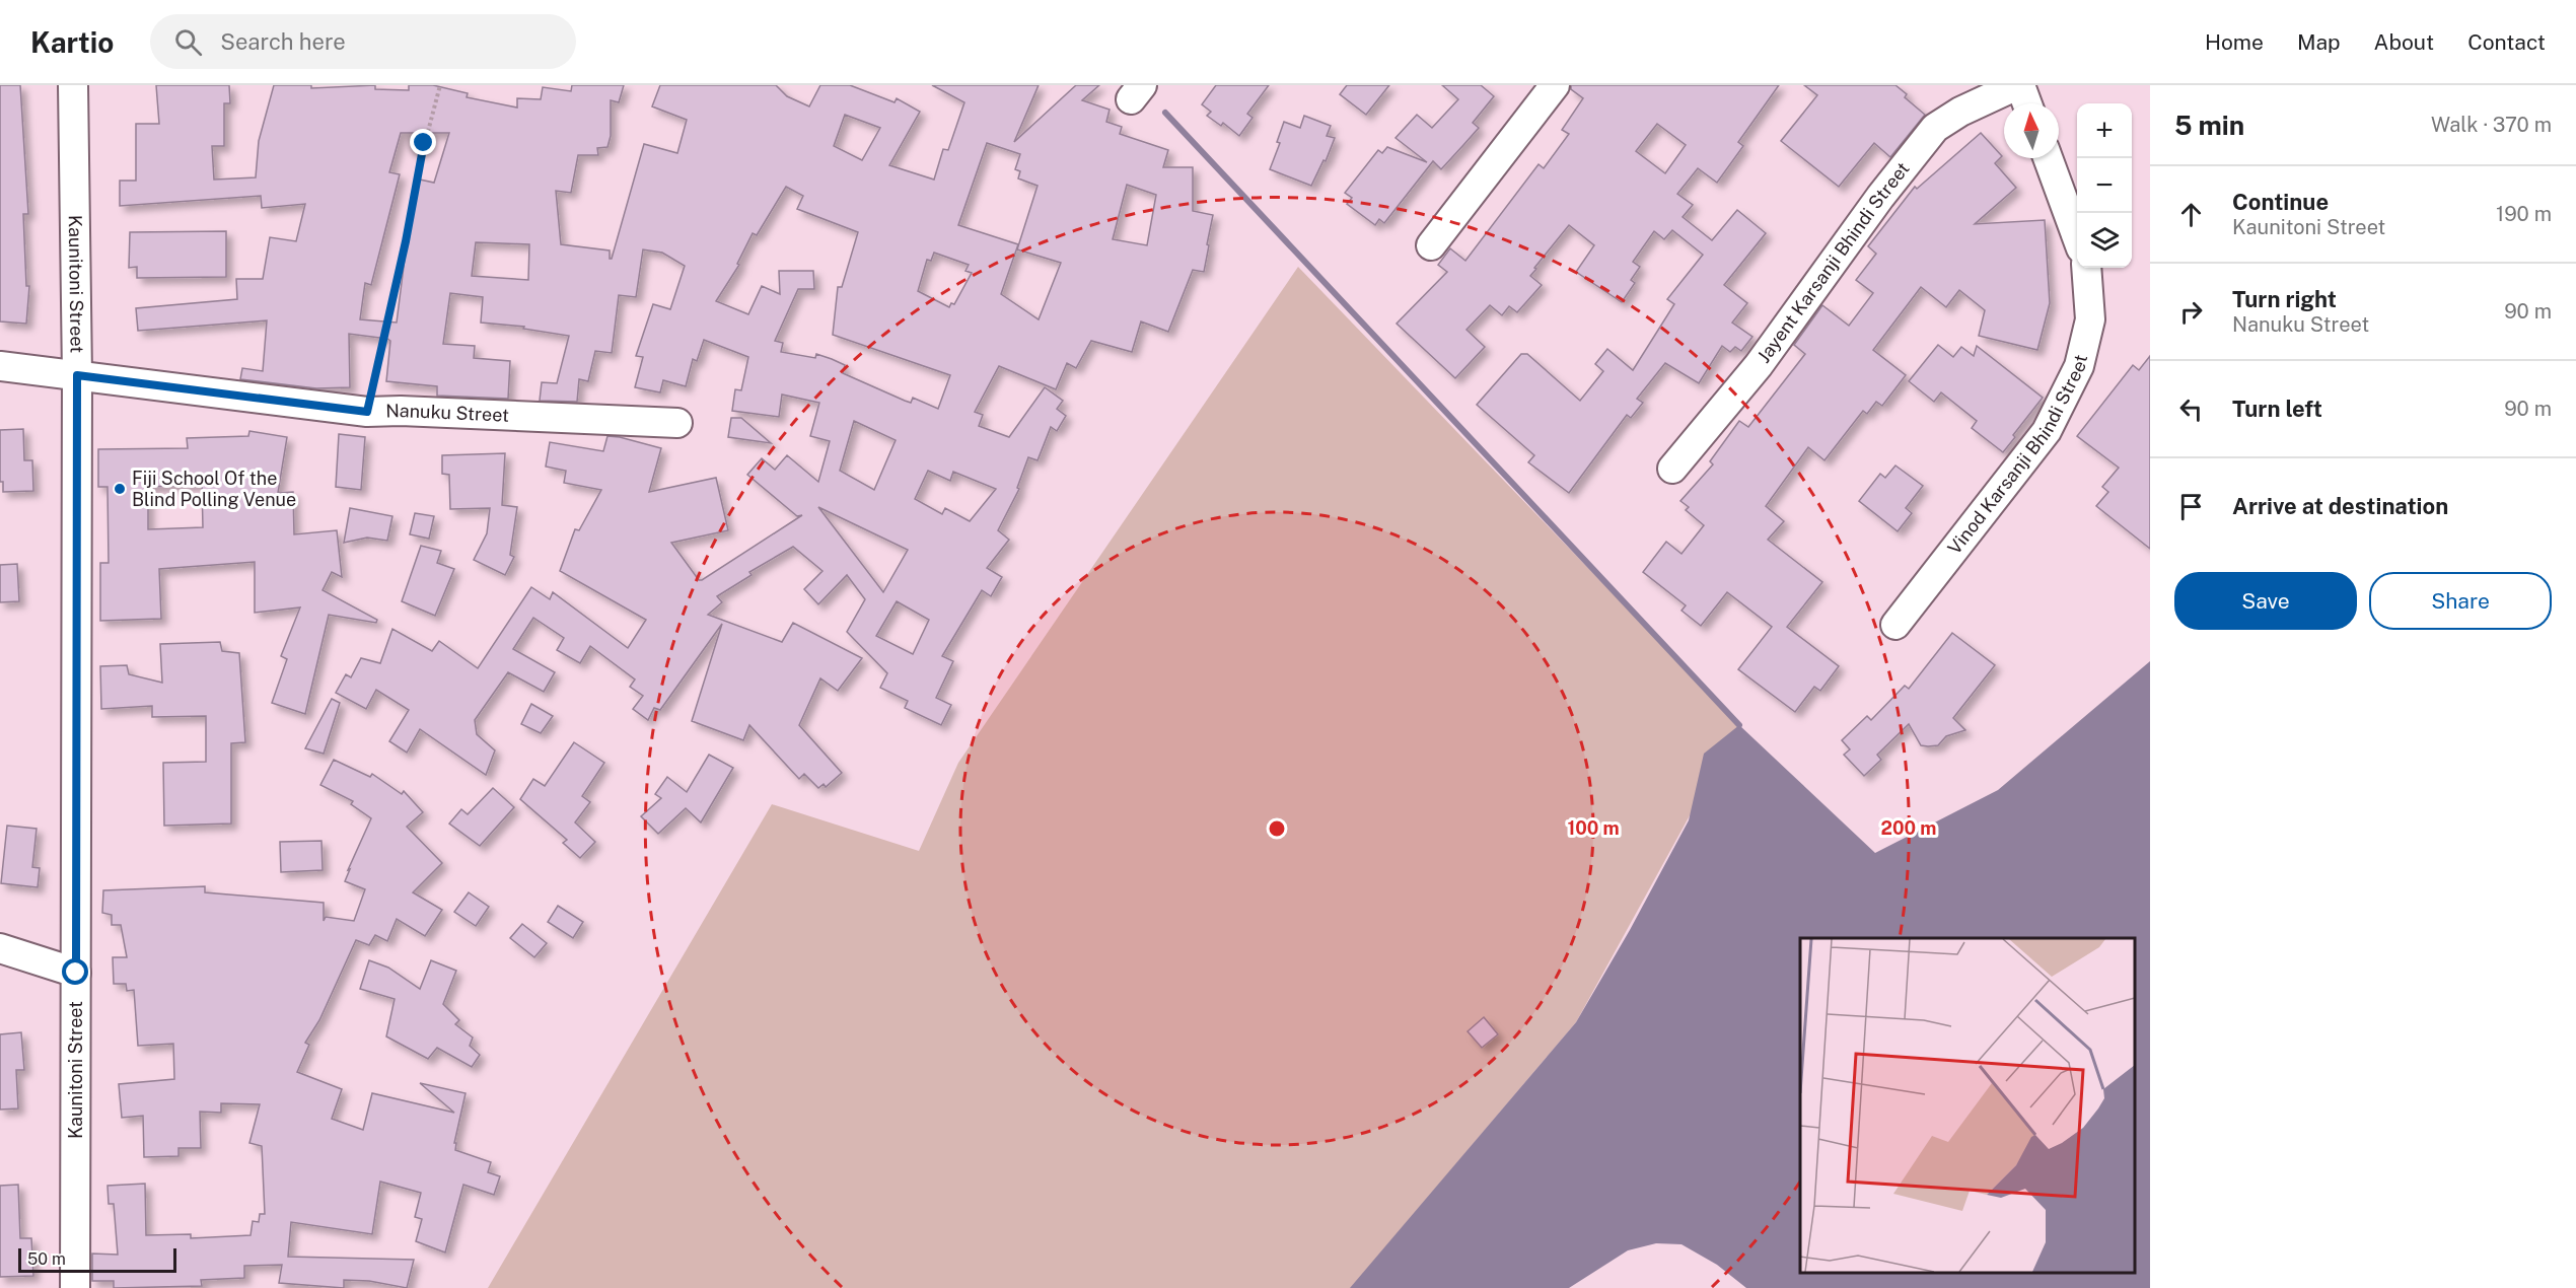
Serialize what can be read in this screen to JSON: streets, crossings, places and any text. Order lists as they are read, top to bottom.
{
  "streets": {
    "street": [
      "Jayent Karsanji Bhindi Street",
      "Kaunitoni Street",
      "Nanuku Street",
      "Vinod Karsanji Bhindi Street"
    ]
  },
  "crossings": [
    ["Kaunitoni Street", "Nanuku Street"]
  ],
  "places": ["Fiji School Of the Blind Polling Venue"],
  "scale_bar": "50 m",
  "north": "top",
  "page": {
    "header": "Kartio",
    "search": "Search here",
    "nav": [
      "Home",
      "Map",
      "About",
      "Contact"
    ],
    "heading": ["5 min", "Walk · 370 m"],
    "map_buttons": ["+", "−"],
    "list": [
      ["Continue", "Kaunitoni Street", "190 m"],
      ["Turn right", "Nanuku Street", "90 m"],
      ["Turn left", "90 m"],
      "Arrive at destination"
    ],
    "buttons": ["Save", "Share"],
    "scale": "50 m"
  },
  "rings": ["100 m", "200 m"]
}
